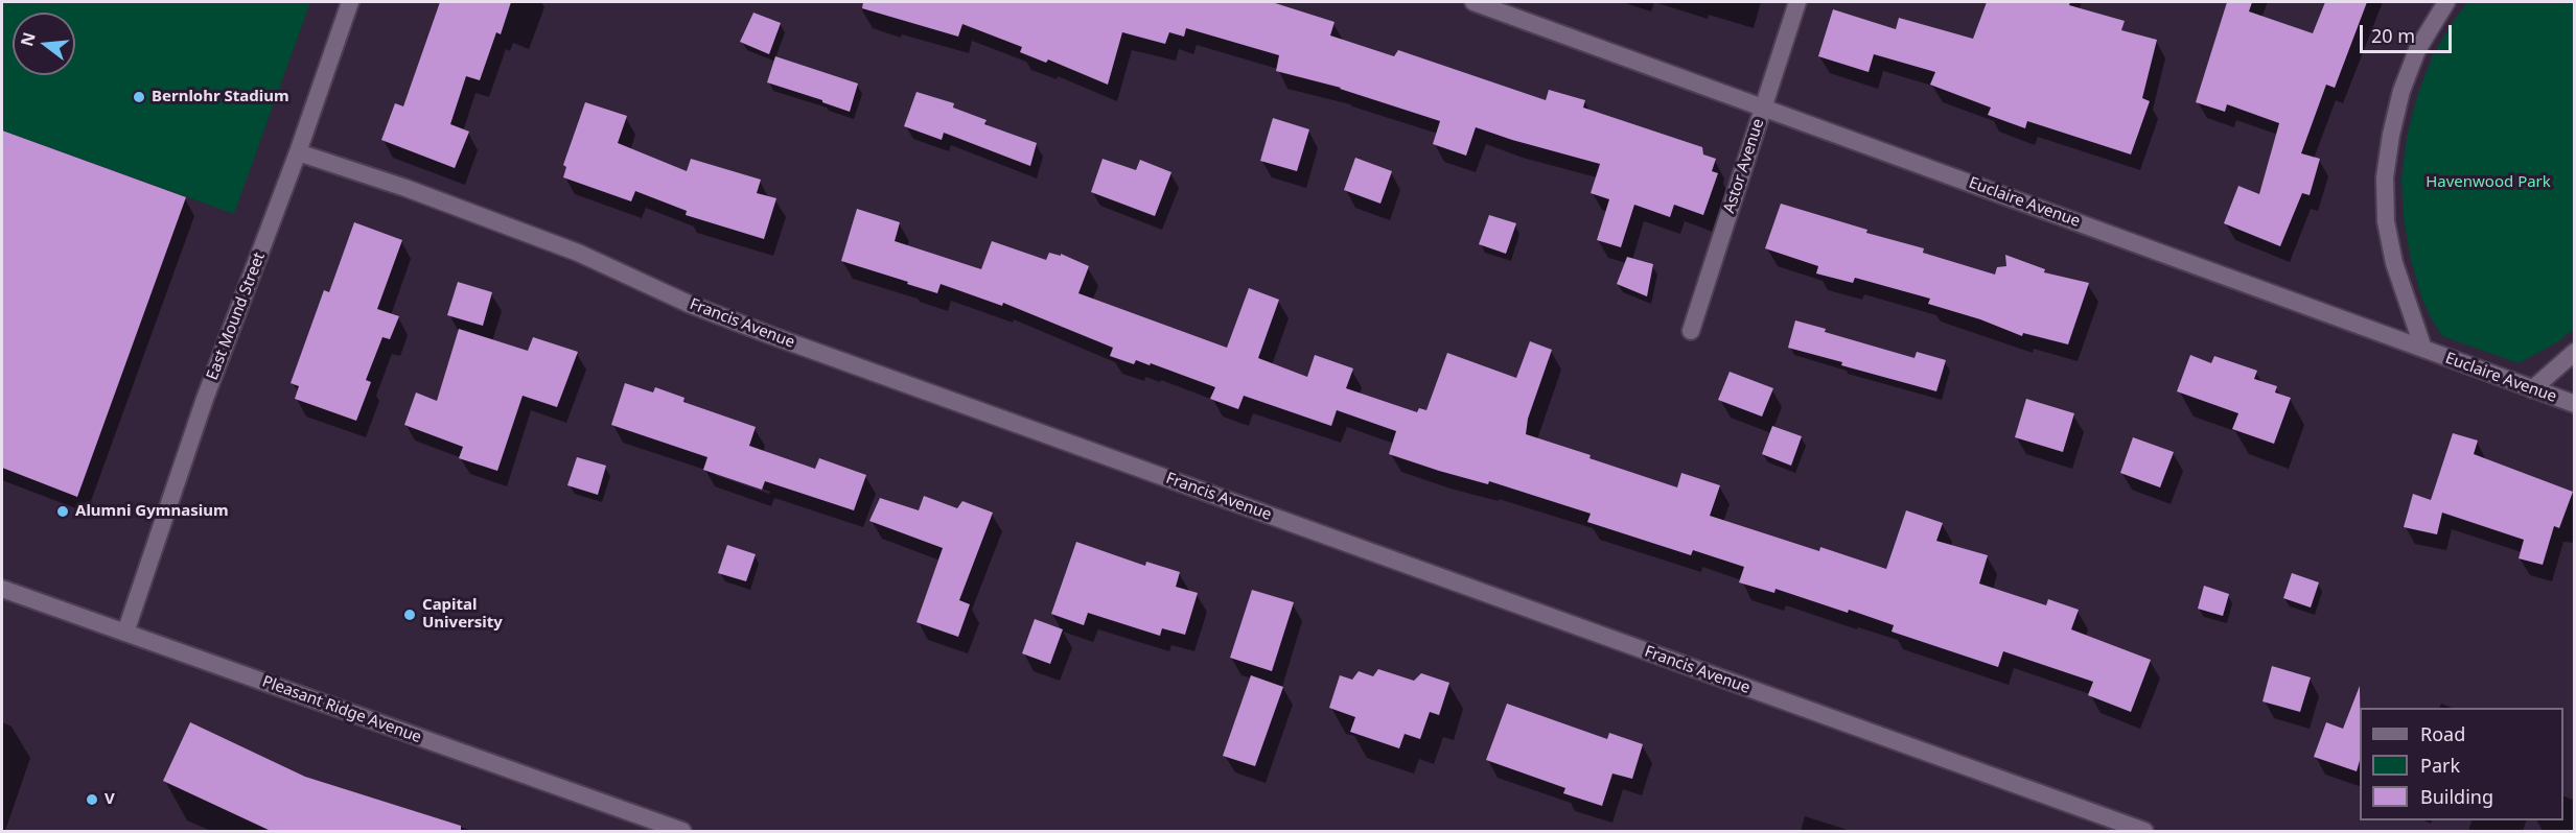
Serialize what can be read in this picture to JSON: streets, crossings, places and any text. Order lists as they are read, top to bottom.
{
  "streets": {
    "street": [
      "Astor Avenue",
      "Euclaire Avenue",
      "East Mound Street",
      "Francis Avenue",
      "Pleasant Ridge Avenue"
    ]
  },
  "crossings": [
    ["Astor Avenue", "Euclaire Avenue"],
    ["East Mound Street", "Francis Avenue"],
    ["East Mound Street", "Pleasant Ridge Avenue"]
  ],
  "parks": ["Havenwood Park"],
  "places": [
    "Bernlohr Stadium",
    "Alumni Gymnasium",
    "Capital University",
    "V"
  ],
  "legend": ["Road", "Park", "Building"],
  "scale_bar": "20 m",
  "north": "left"
}
